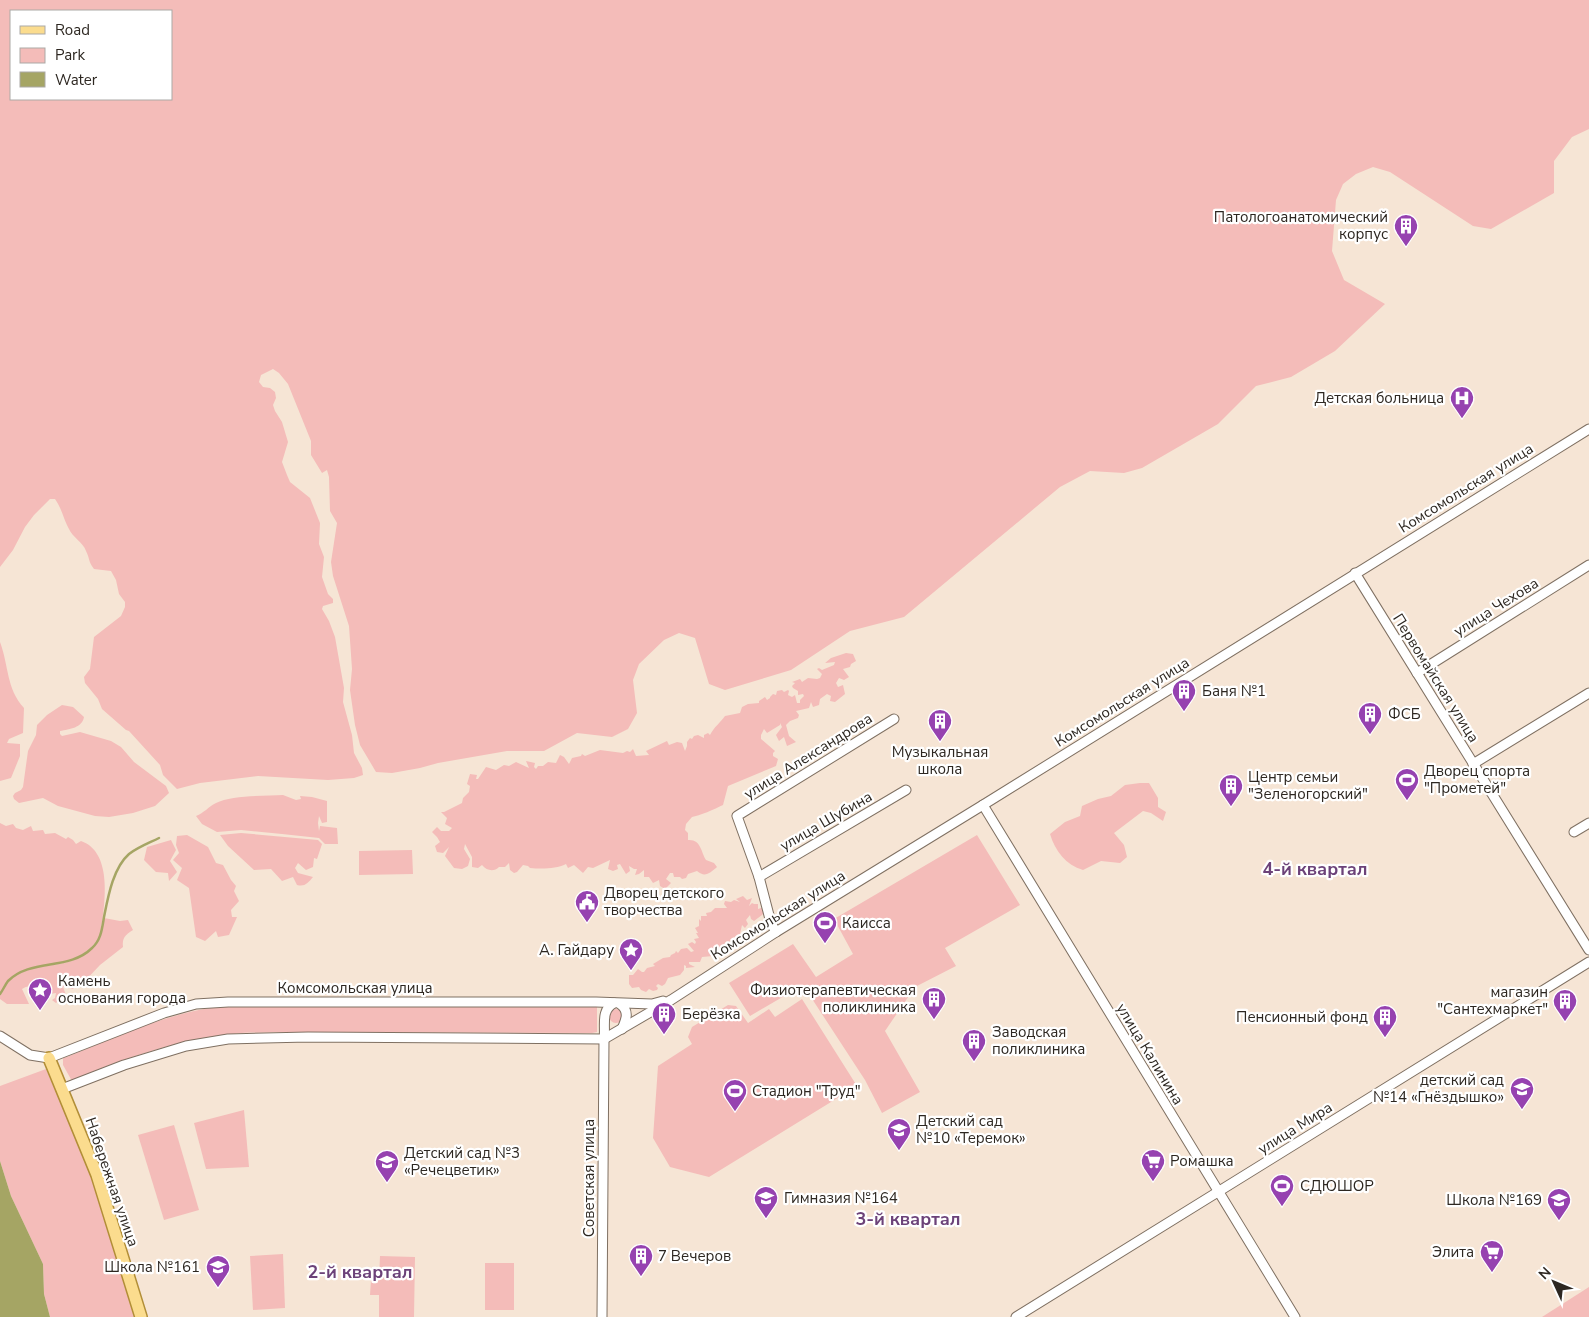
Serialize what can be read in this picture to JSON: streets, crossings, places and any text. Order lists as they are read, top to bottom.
{
  "streets": {
    "main road": ["Набережная улица"],
    "street": [
      "Комсомольская улица",
      "улица Чехова",
      "Первомайская улица",
      "улица Александрова",
      "улица Шубина",
      "улица Калинина",
      "улица Мира",
      "Советская улица"
    ]
  },
  "crossings": [
    ["Комсомольская улица", "Первомайская улица"],
    ["Комсомольская улица", "улица Калинина"],
    ["Комсомольская улица", "Советская улица"],
    ["Комсомольская улица", "Набережная улица"],
    ["улица Чехова", "Первомайская улица"],
    ["улица Александрова", "улица Шубина"],
    ["улица Калинина", "улица Мира"]
  ],
  "districts": ["4-й квартал", "3-й квартал", "2-й квартал"],
  "places": {
    "building": [
      "Патологоанатомический корпус",
      "Баня №1",
      "ФСБ",
      "Музыкальная школа",
      "Центр семьи \"Зеленогорский\"",
      "Физиотерапевтическая поликлиника",
      "магазин \"Сантехмаркет\"",
      "Берёзка",
      "Пенсионный фонд",
      "Заводская поликлиника",
      "7 Вечеров"
    ],
    "hospital": ["Детская больница"],
    "sports": [
      "Дворец спорта \"Прометей\"",
      "Каисса",
      "Стадион \"Труд\"",
      "СДЮШОР"
    ],
    "public building": ["Дворец детского творчества"],
    "place": ["А. Гайдару", "Камень основания города"],
    "school or university": [
      "детский сад №14 «Гнёздышко»",
      "Детский сад №10 «Теремок»",
      "Детский сад №3 «Речецветик»",
      "Гимназия №164",
      "Школа №169",
      "Школа №161"
    ],
    "supermarket": ["Ромашка", "Элита"]
  },
  "legend": ["Road", "Park", "Water"],
  "north": "top left"
}
